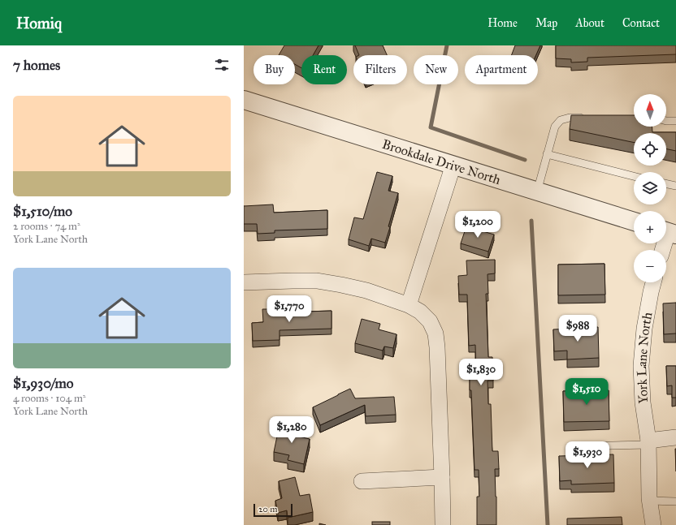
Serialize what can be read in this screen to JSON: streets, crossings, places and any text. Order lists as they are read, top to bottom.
{
  "streets": {
    "street": ["Brookdale Drive North", "York Lane North"]
  },
  "scale_bar": "20 m",
  "north": "top",
  "page": {
    "header": "Homiq",
    "nav": [
      "Home",
      "Map",
      "About",
      "Contact"
    ],
    "heading": "7 homes",
    "chip": [
      "Buy",
      "Rent",
      "Filters",
      "New",
      "Apartment"
    ],
    "list": [
      {
        "name": "$1,510/mo",
        "note": "2 rooms · 74 m² · York Lane North"
      },
      {
        "name": "$1,930/mo",
        "note": "4 rooms · 104 m² · York Lane North"
      }
    ],
    "map_buttons": ["+", "−"],
    "price": [
      "$1,200",
      "$1,770",
      "$988",
      "$1,830",
      "$1,510",
      "$1,280",
      "$1,930"
    ],
    "scale": "20 m"
  }
}
